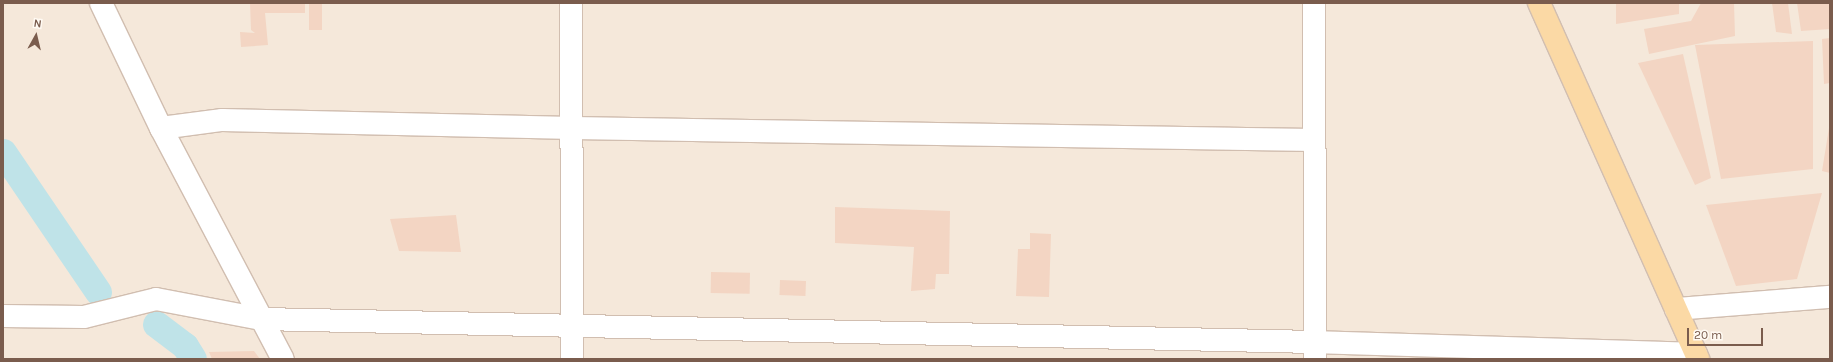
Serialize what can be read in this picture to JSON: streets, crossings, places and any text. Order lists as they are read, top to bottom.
{
  "scale_bar": "20 m",
  "north": "top"
}
